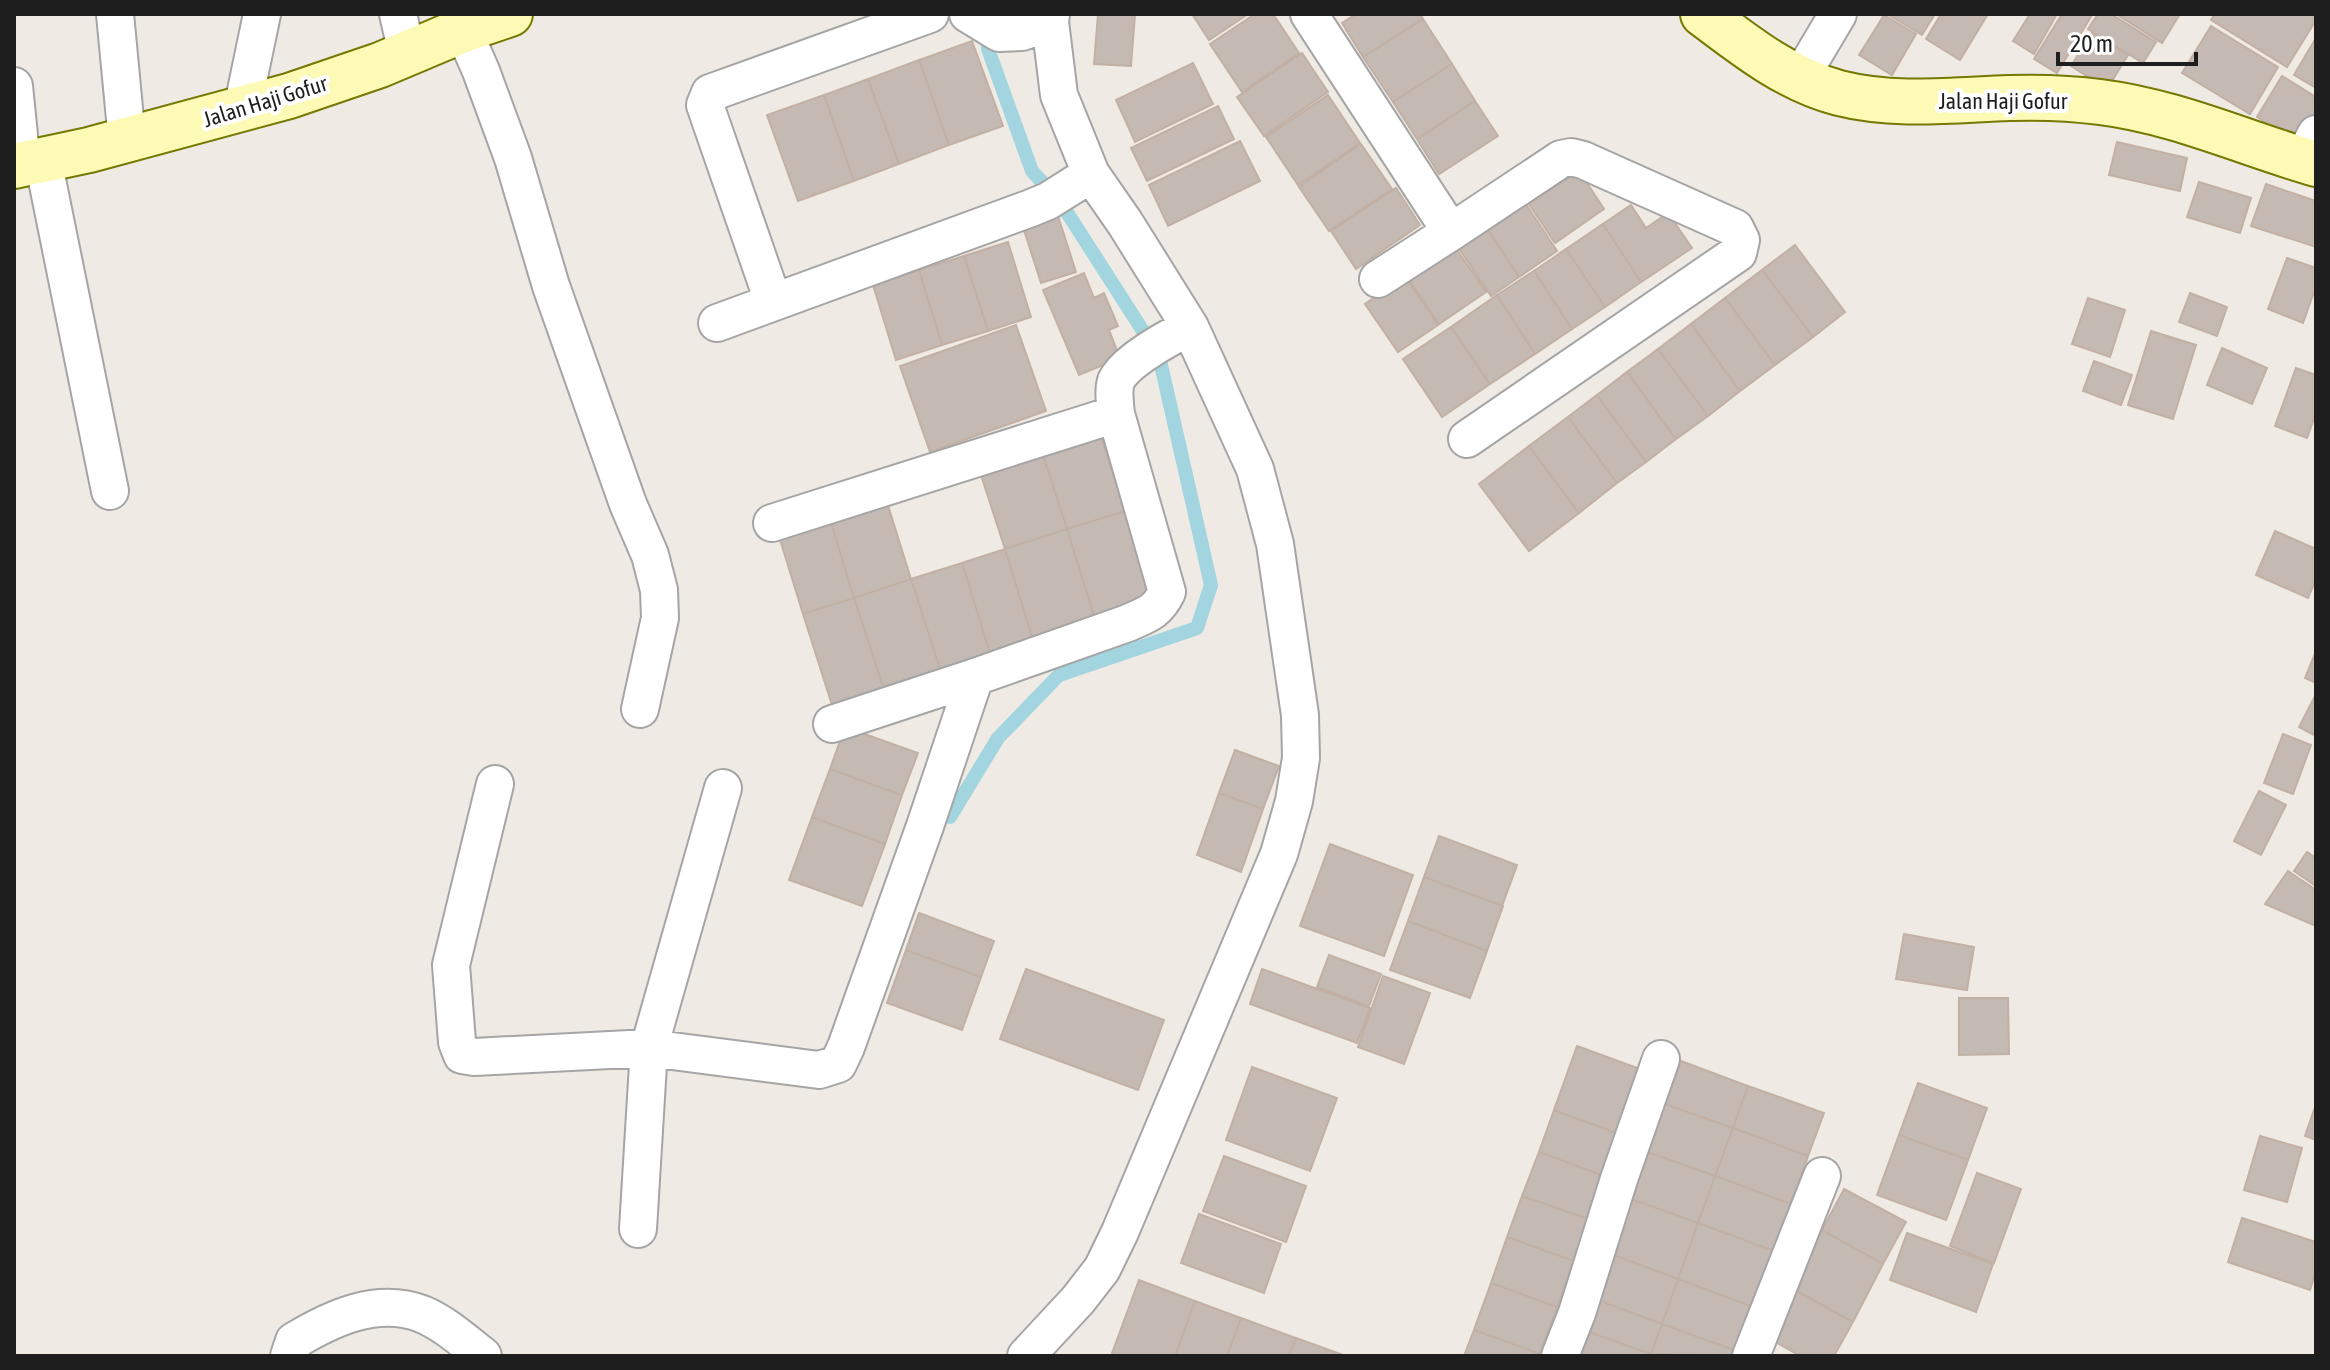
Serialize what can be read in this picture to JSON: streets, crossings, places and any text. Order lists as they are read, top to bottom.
{
  "streets": {
    "street": ["Jalan Haji Gofur"]
  },
  "scale_bar": "20 m"
}
